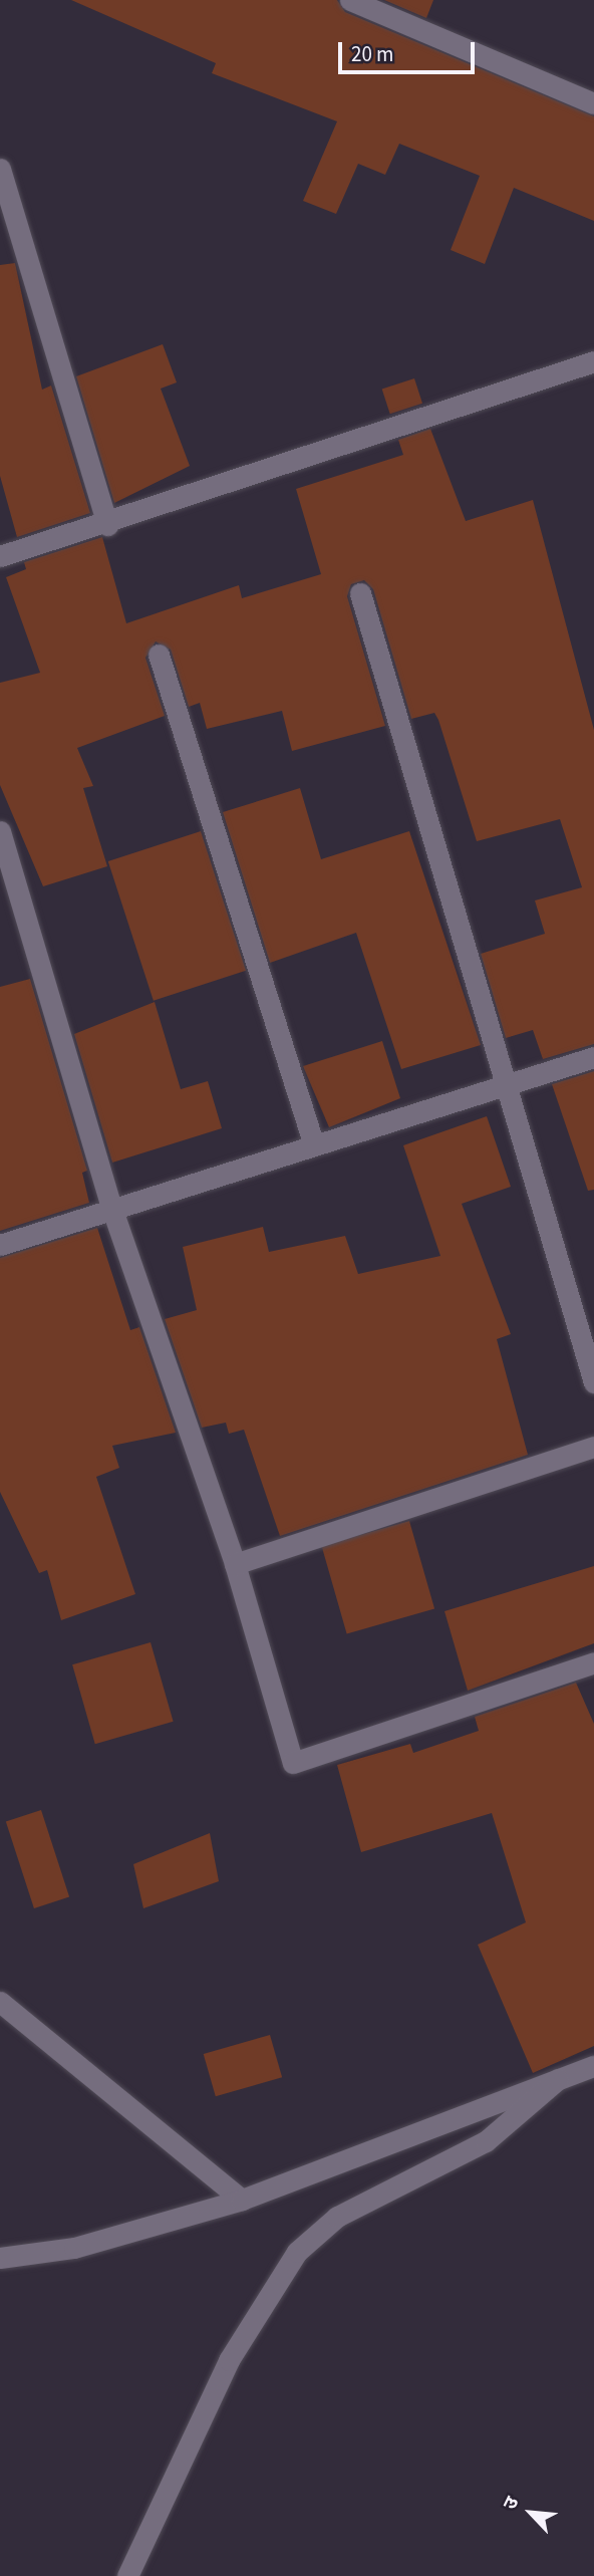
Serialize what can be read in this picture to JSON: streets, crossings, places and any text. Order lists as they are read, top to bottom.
{
  "scale_bar": "20 m",
  "north": "top left"
}
